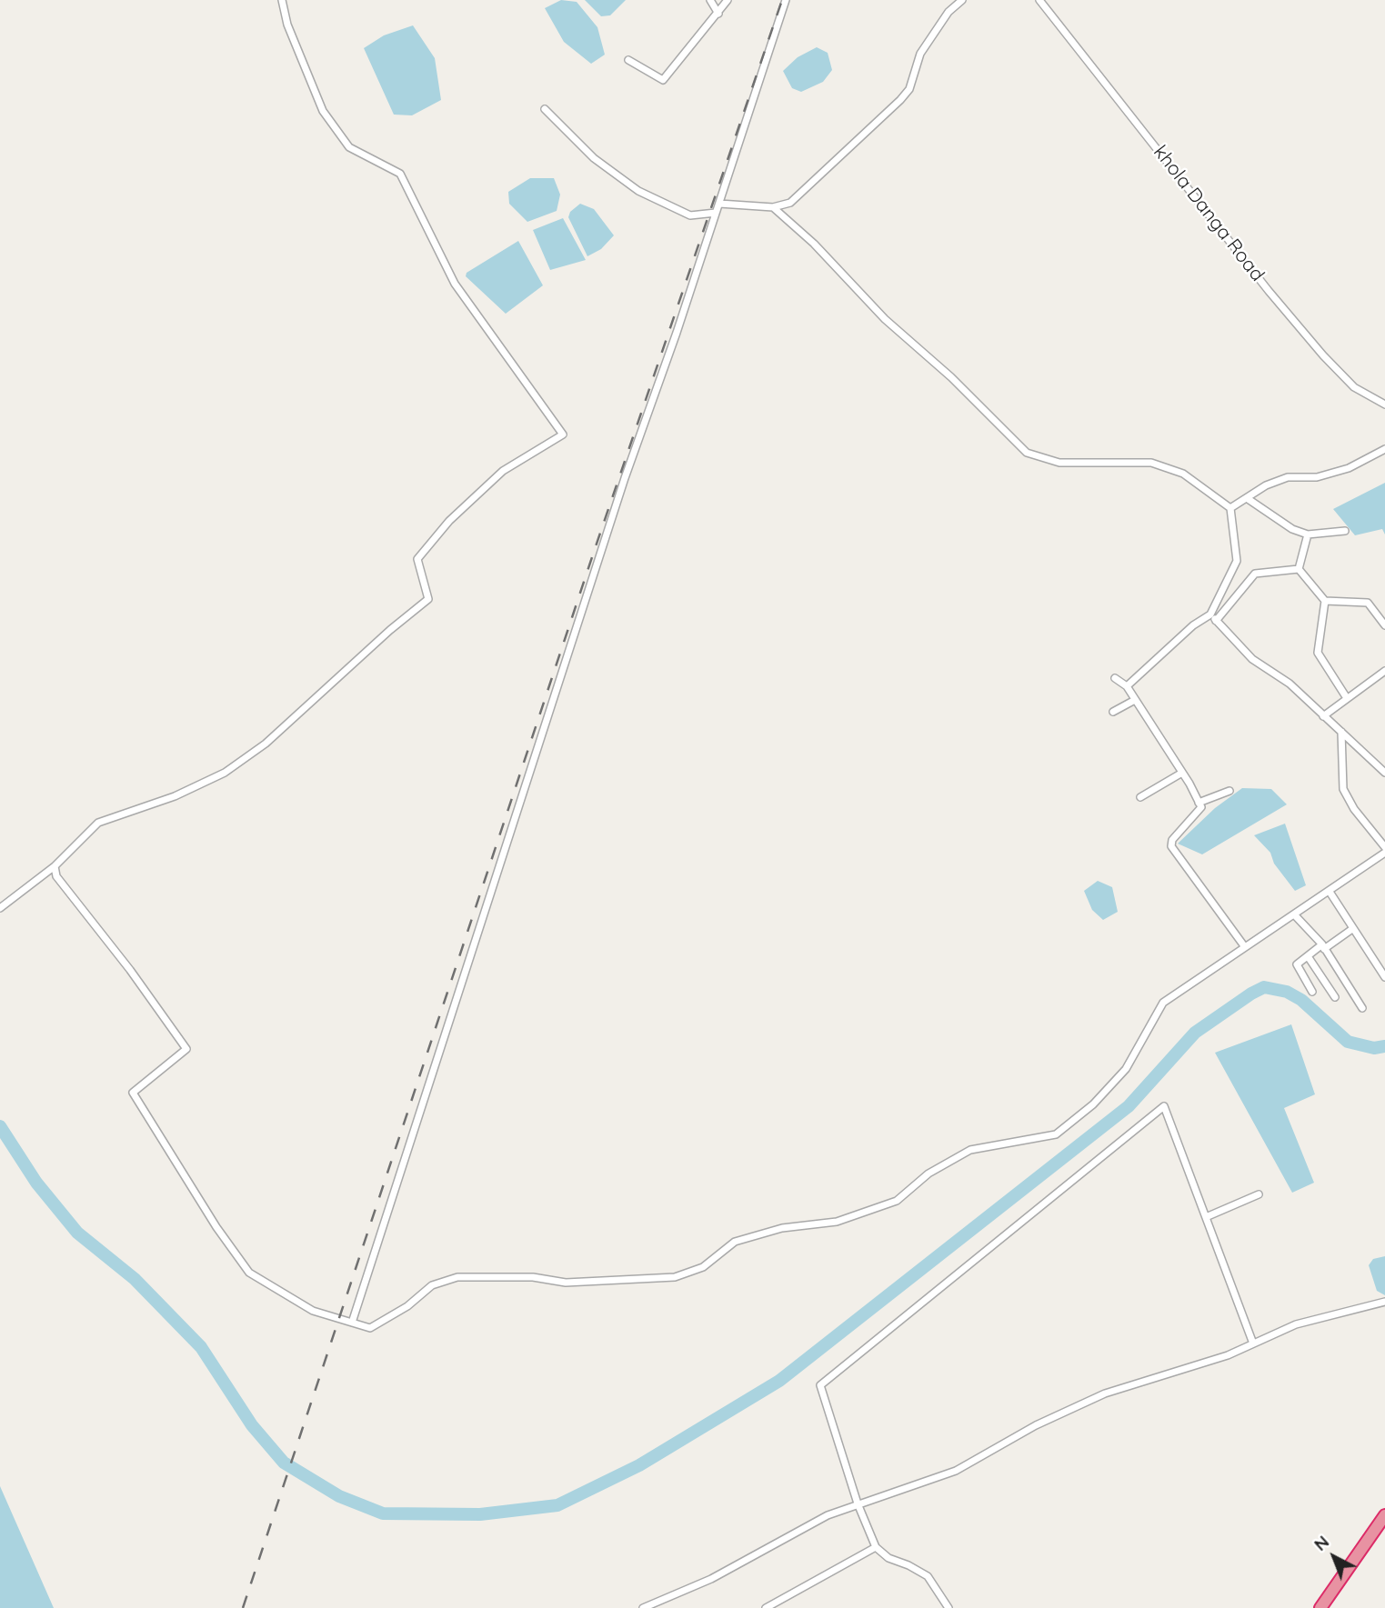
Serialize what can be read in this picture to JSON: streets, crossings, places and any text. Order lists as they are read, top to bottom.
{
  "streets": {
    "street": ["khola Danga Road"]
  },
  "north": "top left"
}
